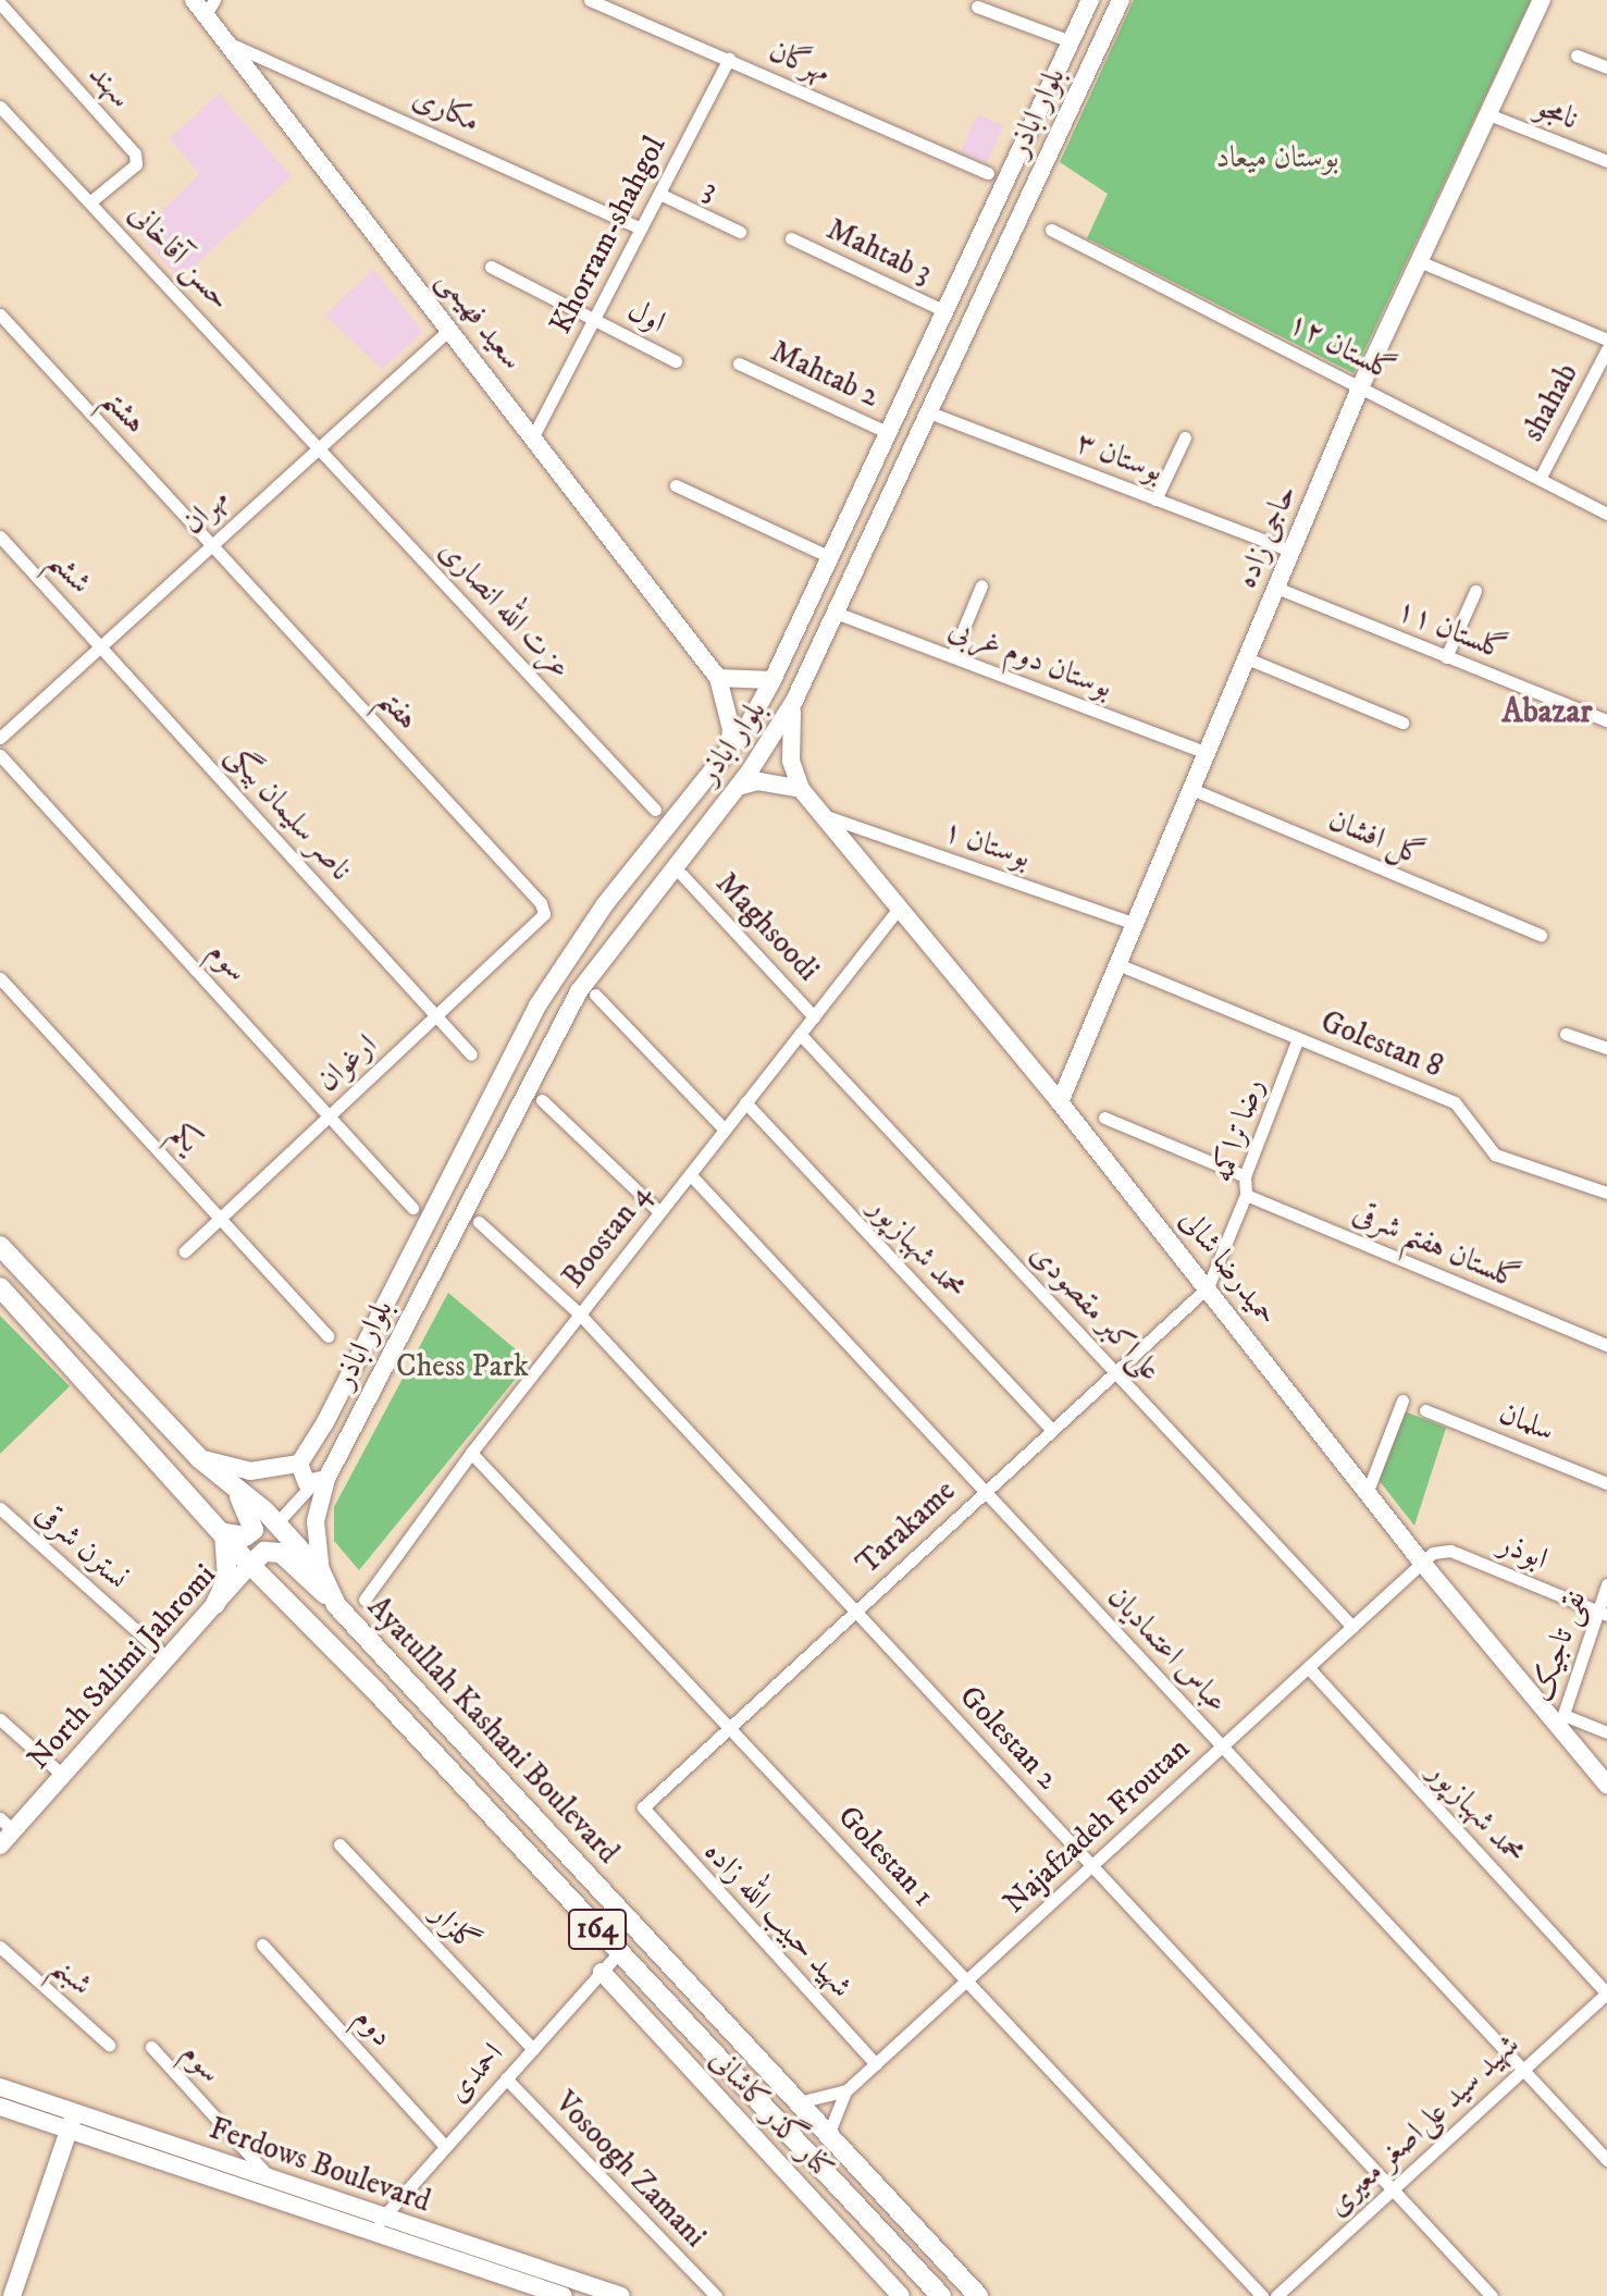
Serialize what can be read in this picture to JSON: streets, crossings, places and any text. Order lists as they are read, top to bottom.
{
  "streets": {
    "main road": [
      "بلوار اباذر",
      "سعید فهیمی",
      "حاجی زاده",
      "حمیدرضا شالی",
      "North Salimi Jahromi",
      "Ayatullah Kashani Boulevard",
      "164",
      "کنار گذر کاشانی",
      "Ferdows Boulevard"
    ],
    "street": [
      "مهرگان",
      "سهند",
      "مکاری",
      "نامجو",
      "3",
      "Khorram-shahgol",
      "Mahtab 3",
      "حسن آقاخانی",
      "اول",
      "گلستان ۱۲",
      "Mahtab 2",
      "shahab",
      "هشتم",
      "بوستان ۳",
      "مهران",
      "ششم",
      "عزت الله انصاری",
      "گلستان ۱۱",
      "بوستان دوم غربی",
      "هفتم",
      "ناصر سلیمان بیگی",
      "گل افشان",
      "بوستان ۱",
      "Maghsoodi",
      "سوم",
      "Golestan 8",
      "ارغوان",
      "رضا تراکمه",
      "یکم",
      "Boostan 4",
      "گلستان هفتم شرقی",
      "محمد شهبازپور",
      "علی‌اکبر مقصودی",
      "سلمان",
      "Tarakame",
      "نسترن شرقی",
      "ابوذر",
      "نقی تاجیک",
      "عباس اعتمادیان",
      "Golestan 2",
      "Najafzadeh Froutan",
      "Golestan 1",
      "شهید حبیب الله زاده",
      "گلزار",
      "شبنم",
      "دوم",
      "احمدی",
      "شهید سید علی‌اصغر معیری",
      "Vosoogh Zamani"
    ]
  },
  "crossings": [
    ["مهرگان", "Khorram-shahgol"],
    ["سهند", "حسن آقاخانی"],
    ["مکاری", "Khorram-shahgol"],
    ["مکاری", "سعید فهیمی"],
    ["بلوار اباذر", "Mahtab 3"],
    ["بلوار اباذر", "Mahtab 2"],
    ["بلوار اباذر", "بوستان ۳"],
    ["بلوار اباذر", "بوستان دوم غربی"],
    ["بلوار اباذر", "Ayatullah Kashani Boulevard"],
    ["نامجو", "حاجی زاده"],
    ["3", "Khorram-shahgol"],
    ["Khorram-shahgol", "اول"],
    ["Khorram-shahgol", "سعید فهیمی"],
    ["حسن آقاخانی", "مهران"],
    ["حسن آقاخانی", "عزت الله انصاری"],
    ["سعید فهیمی", "مهران"],
    ["گلستان ۱۲", "shahab"],
    ["گلستان ۱۲", "حاجی زاده"],
    ["هشتم", "مهران"],
    ["هشتم", "هفتم"],
    ["بوستان ۳", "حاجی زاده"],
    ["مهران", "ششم"],
    ["مهران", "عزت الله انصاری"],
    ["مهران", "هفتم"],
    ["مهران", "ناصر سلیمان بیگی"],
    ["حاجی زاده", "گلستان ۱۱"],
    ["حاجی زاده", "بوستان دوم غربی"],
    ["حاجی زاده", "گل افشان"],
    ["حاجی زاده", "بوستان ۱"],
    ["حاجی زاده", "Golestan 8"],
    ["حاجی زاده", "حمیدرضا شالی"],
    ["ششم", "ناصر سلیمان بیگی"],
    ["هفتم", "ارغوان"],
    ["ناصر سلیمان بیگی", "ارغوان"],
    ["بوستان ۱", "حمیدرضا شالی"],
    ["Maghsoodi", "Boostan 4"],
    ["سوم", "ارغوان"],
    ["سوم", "Ferdows Boulevard"],
    ["Golestan 8", "رضا تراکمه"],
    ["ارغوان", "یکم"],
    ["رضا تراکمه", "گلستان هفتم شرقی"],
    ["رضا تراکمه", "حمیدرضا شالی"],
    ["رضا تراکمه", "Tarakame"],
    ["Boostan 4", "محمد شهبازپور"],
    ["Boostan 4", "حمیدرضا شالی"],
    ["Boostan 4", "علی‌اکبر مقصودی"],
    ["Boostan 4", "عباس اعتمادیان"],
    ["Boostan 4", "Golestan 2"],
    ["Boostan 4", "Golestan 1"],
    ["محمد شهبازپور", "Tarakame"],
    ["محمد شهبازپور", "Najafzadeh Froutan"],
    ["محمد شهبازپور", "شهید سید علی‌اصغر معیری"],
    ["حمیدرضا شالی", "Tarakame"],
    ["حمیدرضا شالی", "ابوذر"],
    ["حمیدرضا شالی", "نقی تاجیک"],
    ["حمیدرضا شالی", "Najafzadeh Froutan"],
    ["علی‌اکبر مقصودی", "Tarakame"],
    ["علی‌اکبر مقصودی", "Najafzadeh Froutan"],
    ["Tarakame", "عباس اعتمادیان"],
    ["Tarakame", "Golestan 2"],
    ["Tarakame", "Golestan 1"],
    ["Tarakame", "شهید حبیب الله زاده"],
    ["نسترن شرقی", "North Salimi Jahromi"],
    ["ابوذر", "نقی تاجیک"],
    ["ابوذر", "Najafzadeh Froutan"],
    ["عباس اعتمادیان", "Najafzadeh Froutan"],
    ["عباس اعتمادیان", "شهید سید علی‌اصغر معیری"],
    ["North Salimi Jahromi", "Ayatullah Kashani Boulevard"],
    ["Ayatullah Kashani Boulevard", "Najafzadeh Froutan"],
    ["Ayatullah Kashani Boulevard", "احمدی"],
    ["Golestan 2", "Najafzadeh Froutan"],
    ["Golestan 2", "شهید سید علی‌اصغر معیری"],
    ["Najafzadeh Froutan", "Golestan 1"],
    ["Najafzadeh Froutan", "شهید حبیب الله زاده"],
    ["گلزار", "احمدی"],
    ["دوم", "احمدی"],
    ["احمدی", "کنار گذر کاشانی"],
    ["احمدی", "Ferdows Boulevard"],
    ["احمدی", "Vosoogh Zamani"]
  ],
  "districts": ["Abazar"],
  "parks": ["بوستان میعاد", "Chess Park"]
}
